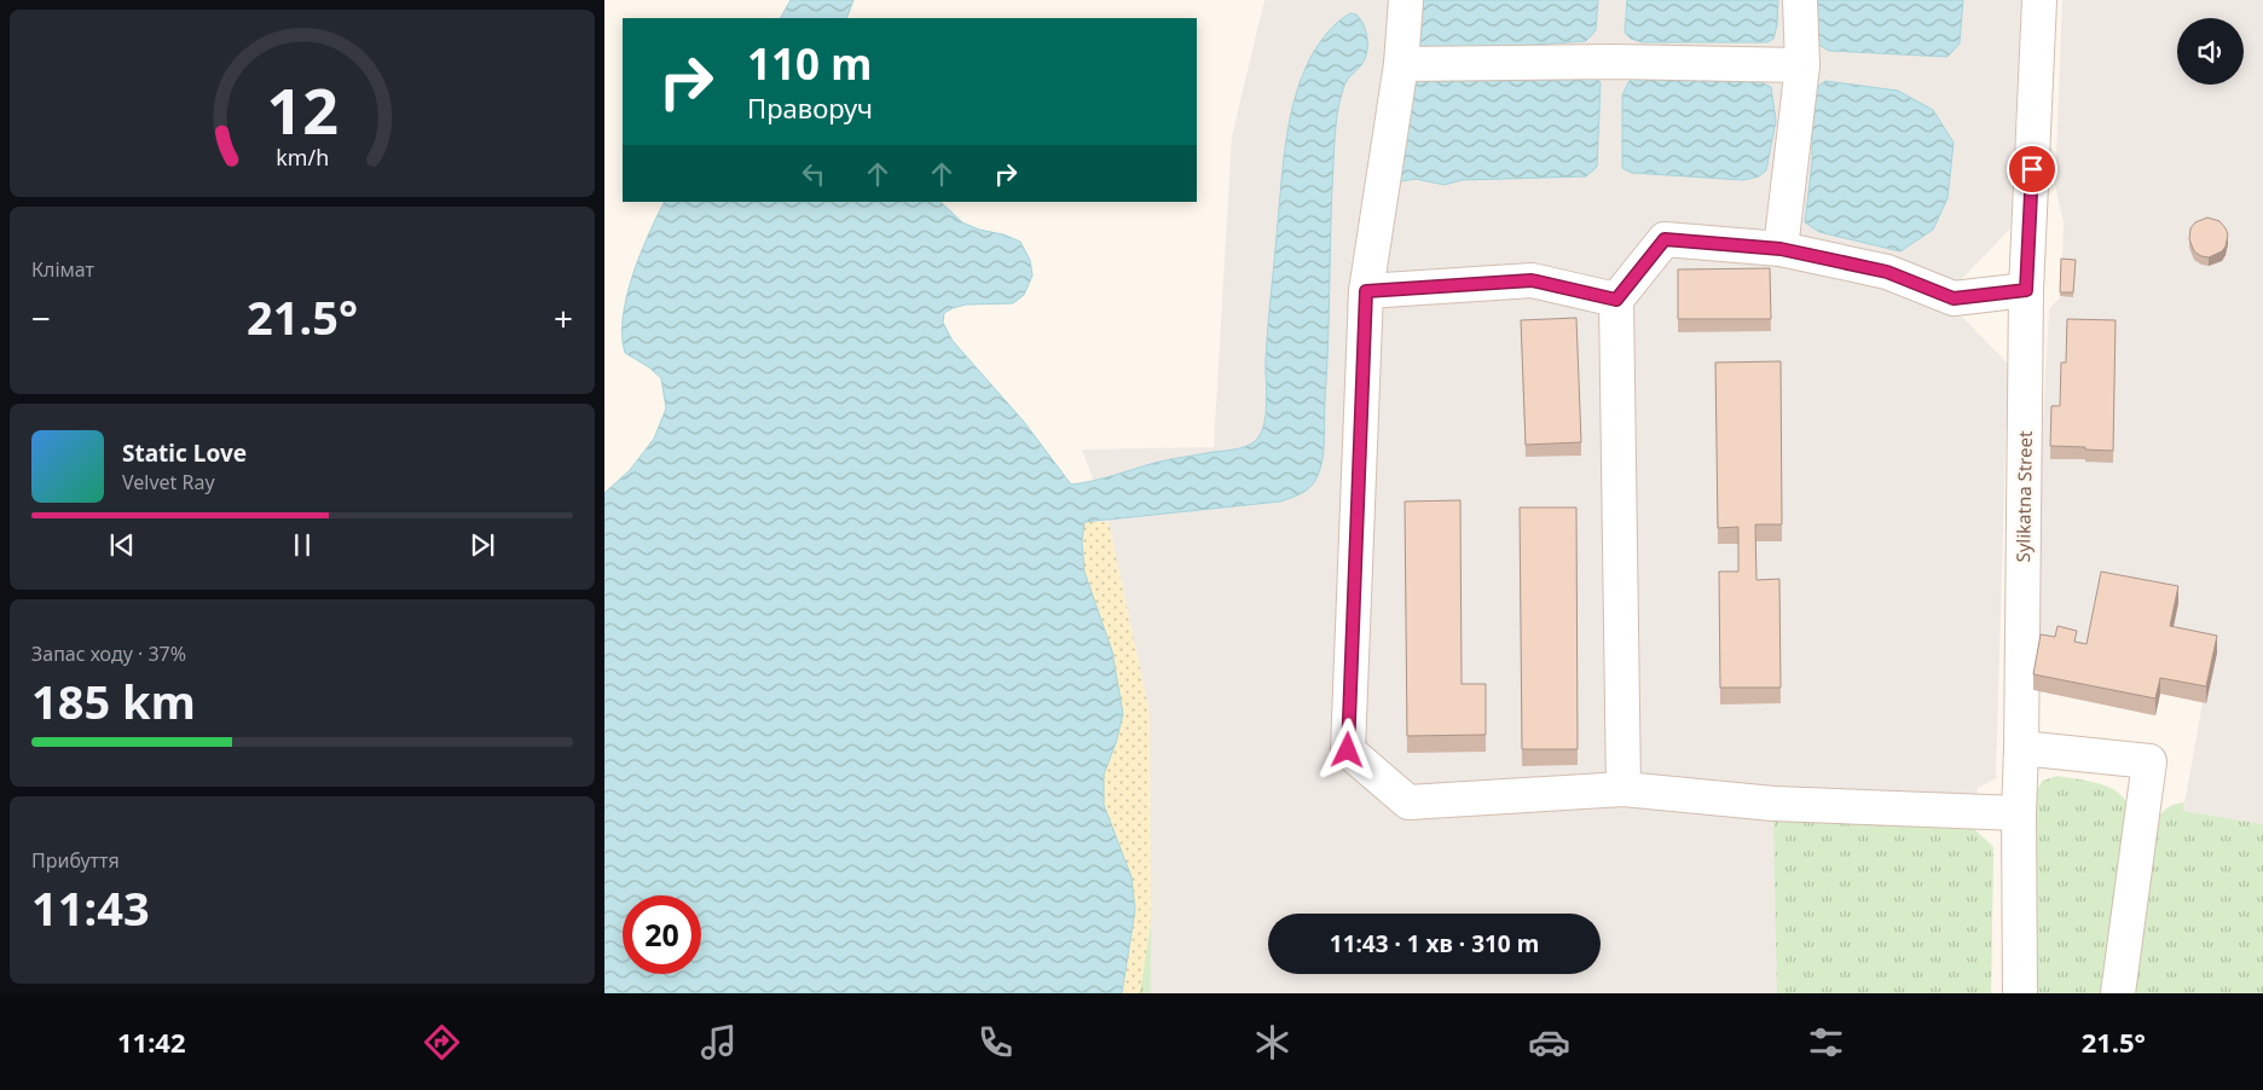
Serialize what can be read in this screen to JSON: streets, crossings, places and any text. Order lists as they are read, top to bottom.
{
  "streets": {
    "street": ["Sylikatna Street"]
  },
  "page": {
    "turn": ["110 m", "Праворуч"],
    "tile": [
      "Клімат",
      ["Запас ходу · 37%", "185 km"],
      ["Прибуття", "11:43"]
    ],
    "heat": ["−", "21.5°", "+"],
    "song": ["Static Love", "Velvet Ray"],
    "limit": "20",
    "trip": "11:43 · 1 хв · 310 m",
    "tabs": ["11:42", "21.5°"],
    "gauge": ["12", "km/h"]
  }
}
